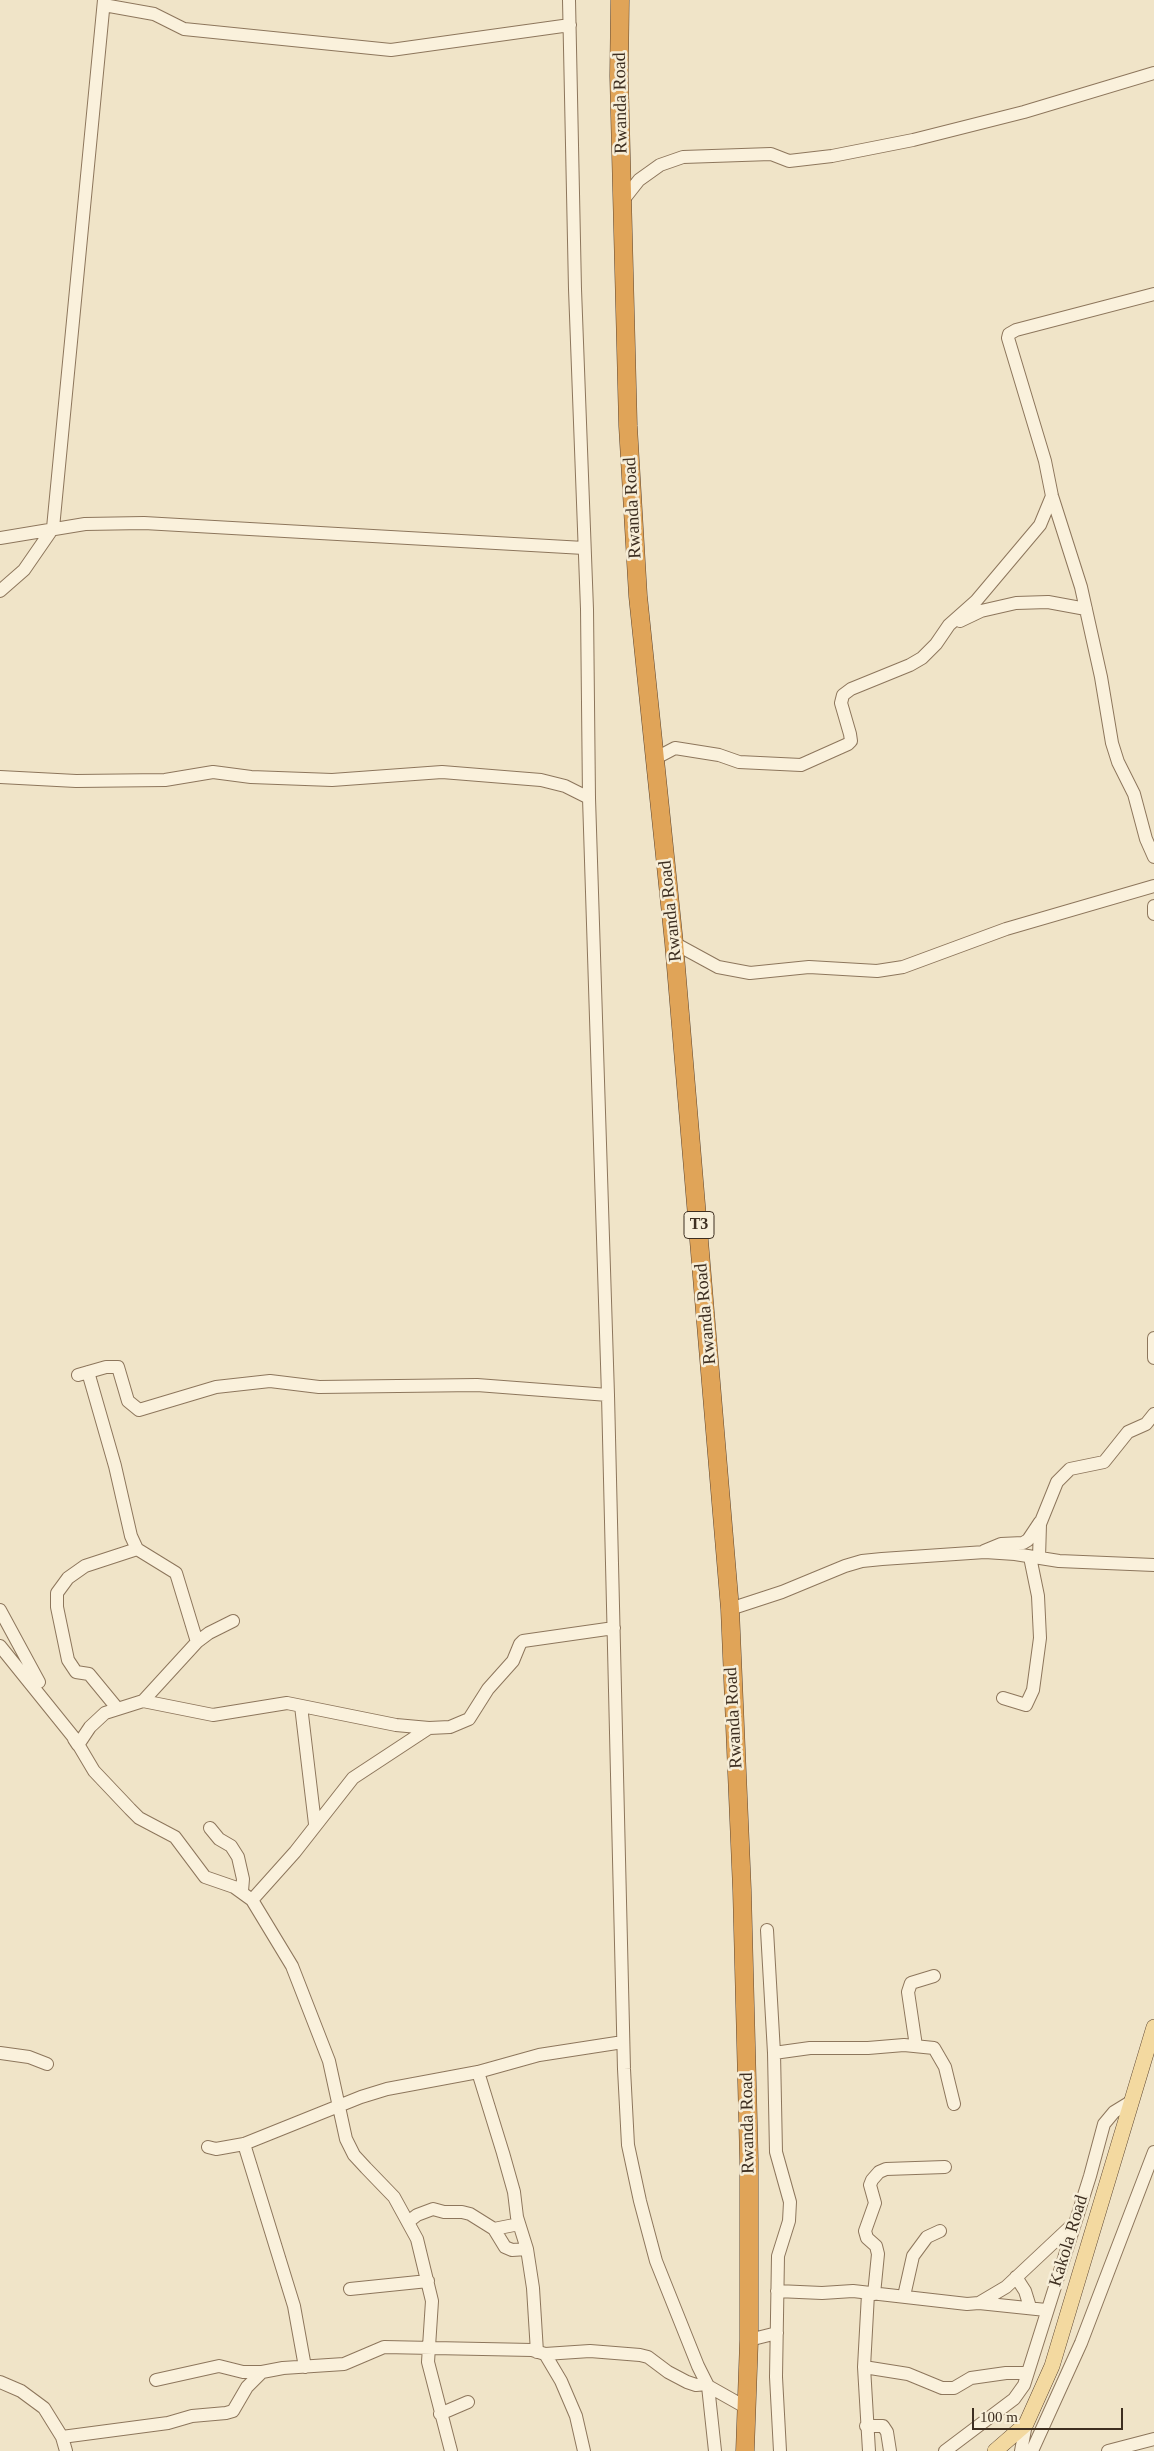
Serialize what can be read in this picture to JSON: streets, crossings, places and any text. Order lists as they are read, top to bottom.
{
  "streets": {
    "highway": ["Rwanda Road", "T3"],
    "main road": ["Kakola Road"]
  },
  "scale_bar": "100 m"
}
